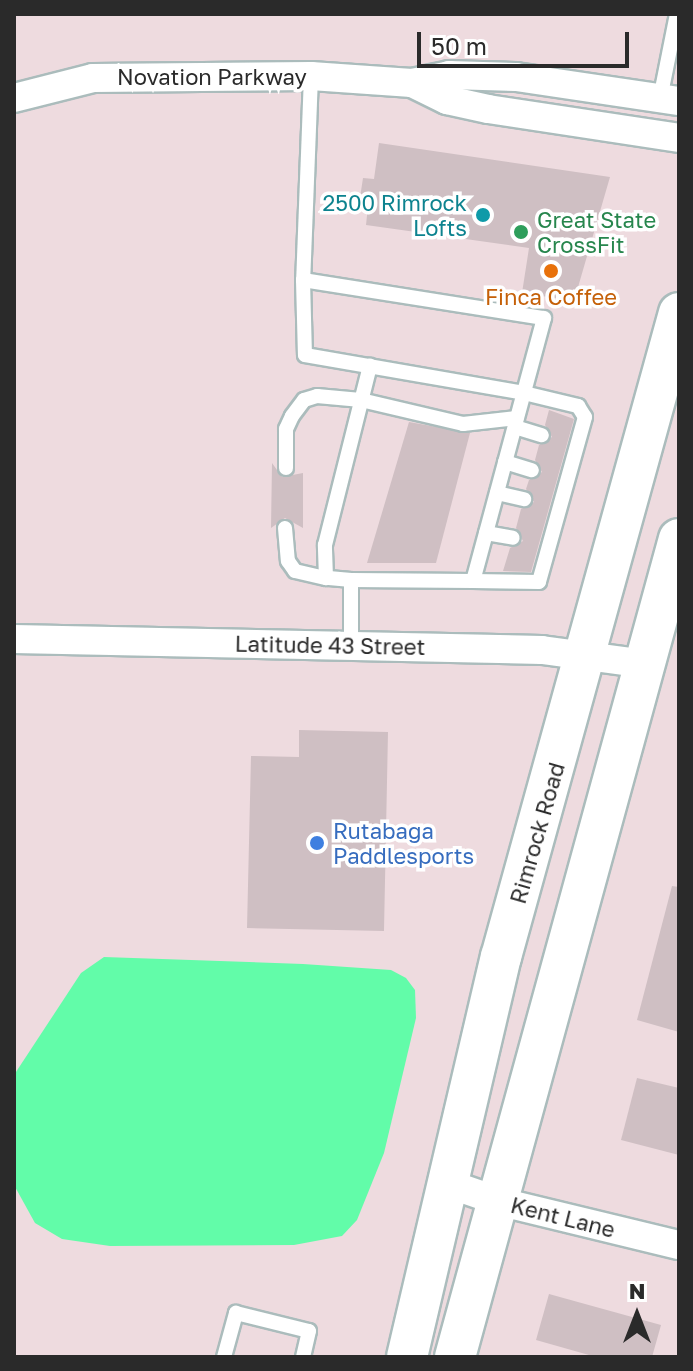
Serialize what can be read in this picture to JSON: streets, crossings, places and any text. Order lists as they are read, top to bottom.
{
  "streets": {
    "main road": ["Rimrock Road"],
    "street": ["Novation Parkway", "Latitude 43 Street", "Kent Lane"]
  },
  "crossings": [
    ["Latitude 43 Street", "Rimrock Road"],
    ["Rimrock Road", "Kent Lane"]
  ],
  "places": [
    "2500 Rimrock Lofts",
    "Great State CrossFit",
    "Finca Coffee",
    "Rutabaga Paddlesports"
  ],
  "scale_bar": "50 m",
  "north": "top"
}
